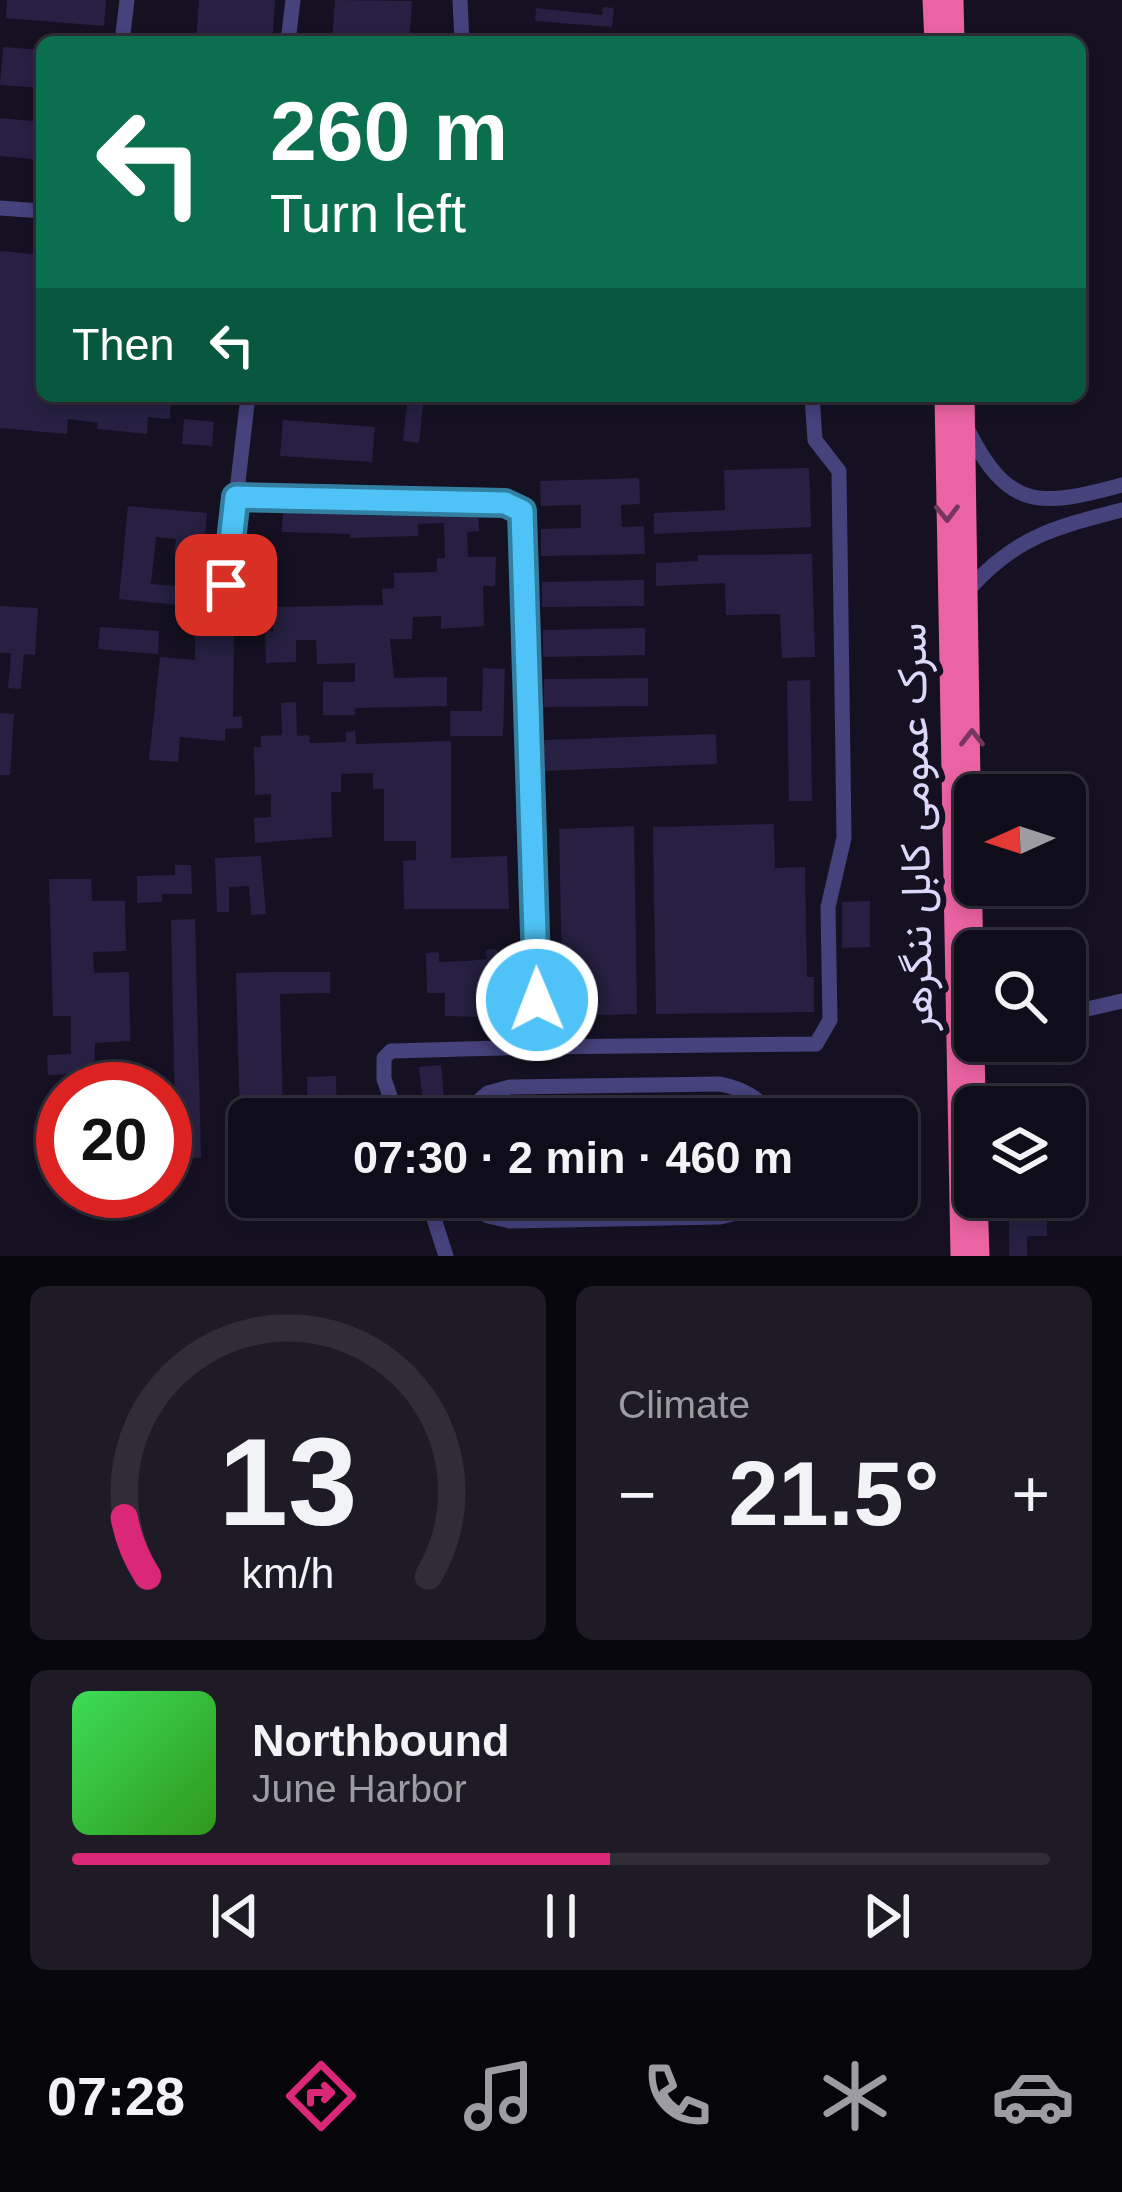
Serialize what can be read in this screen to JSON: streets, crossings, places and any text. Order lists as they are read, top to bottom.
{
  "streets": {
    "highway": ["سرک عمومی کابل ننگرهر"]
  },
  "north": "left",
  "page": {
    "turn": ["260 m", "Turn left"],
    "then": "Then",
    "limit": "20",
    "trip": "07:30 · 2 min · 460 m",
    "tile": "Climate",
    "heat": ["−", "21.5°", "+"],
    "song": ["Northbound", "June Harbor"],
    "tabs": "07:28",
    "gauge": ["13", "km/h"]
  }
}
